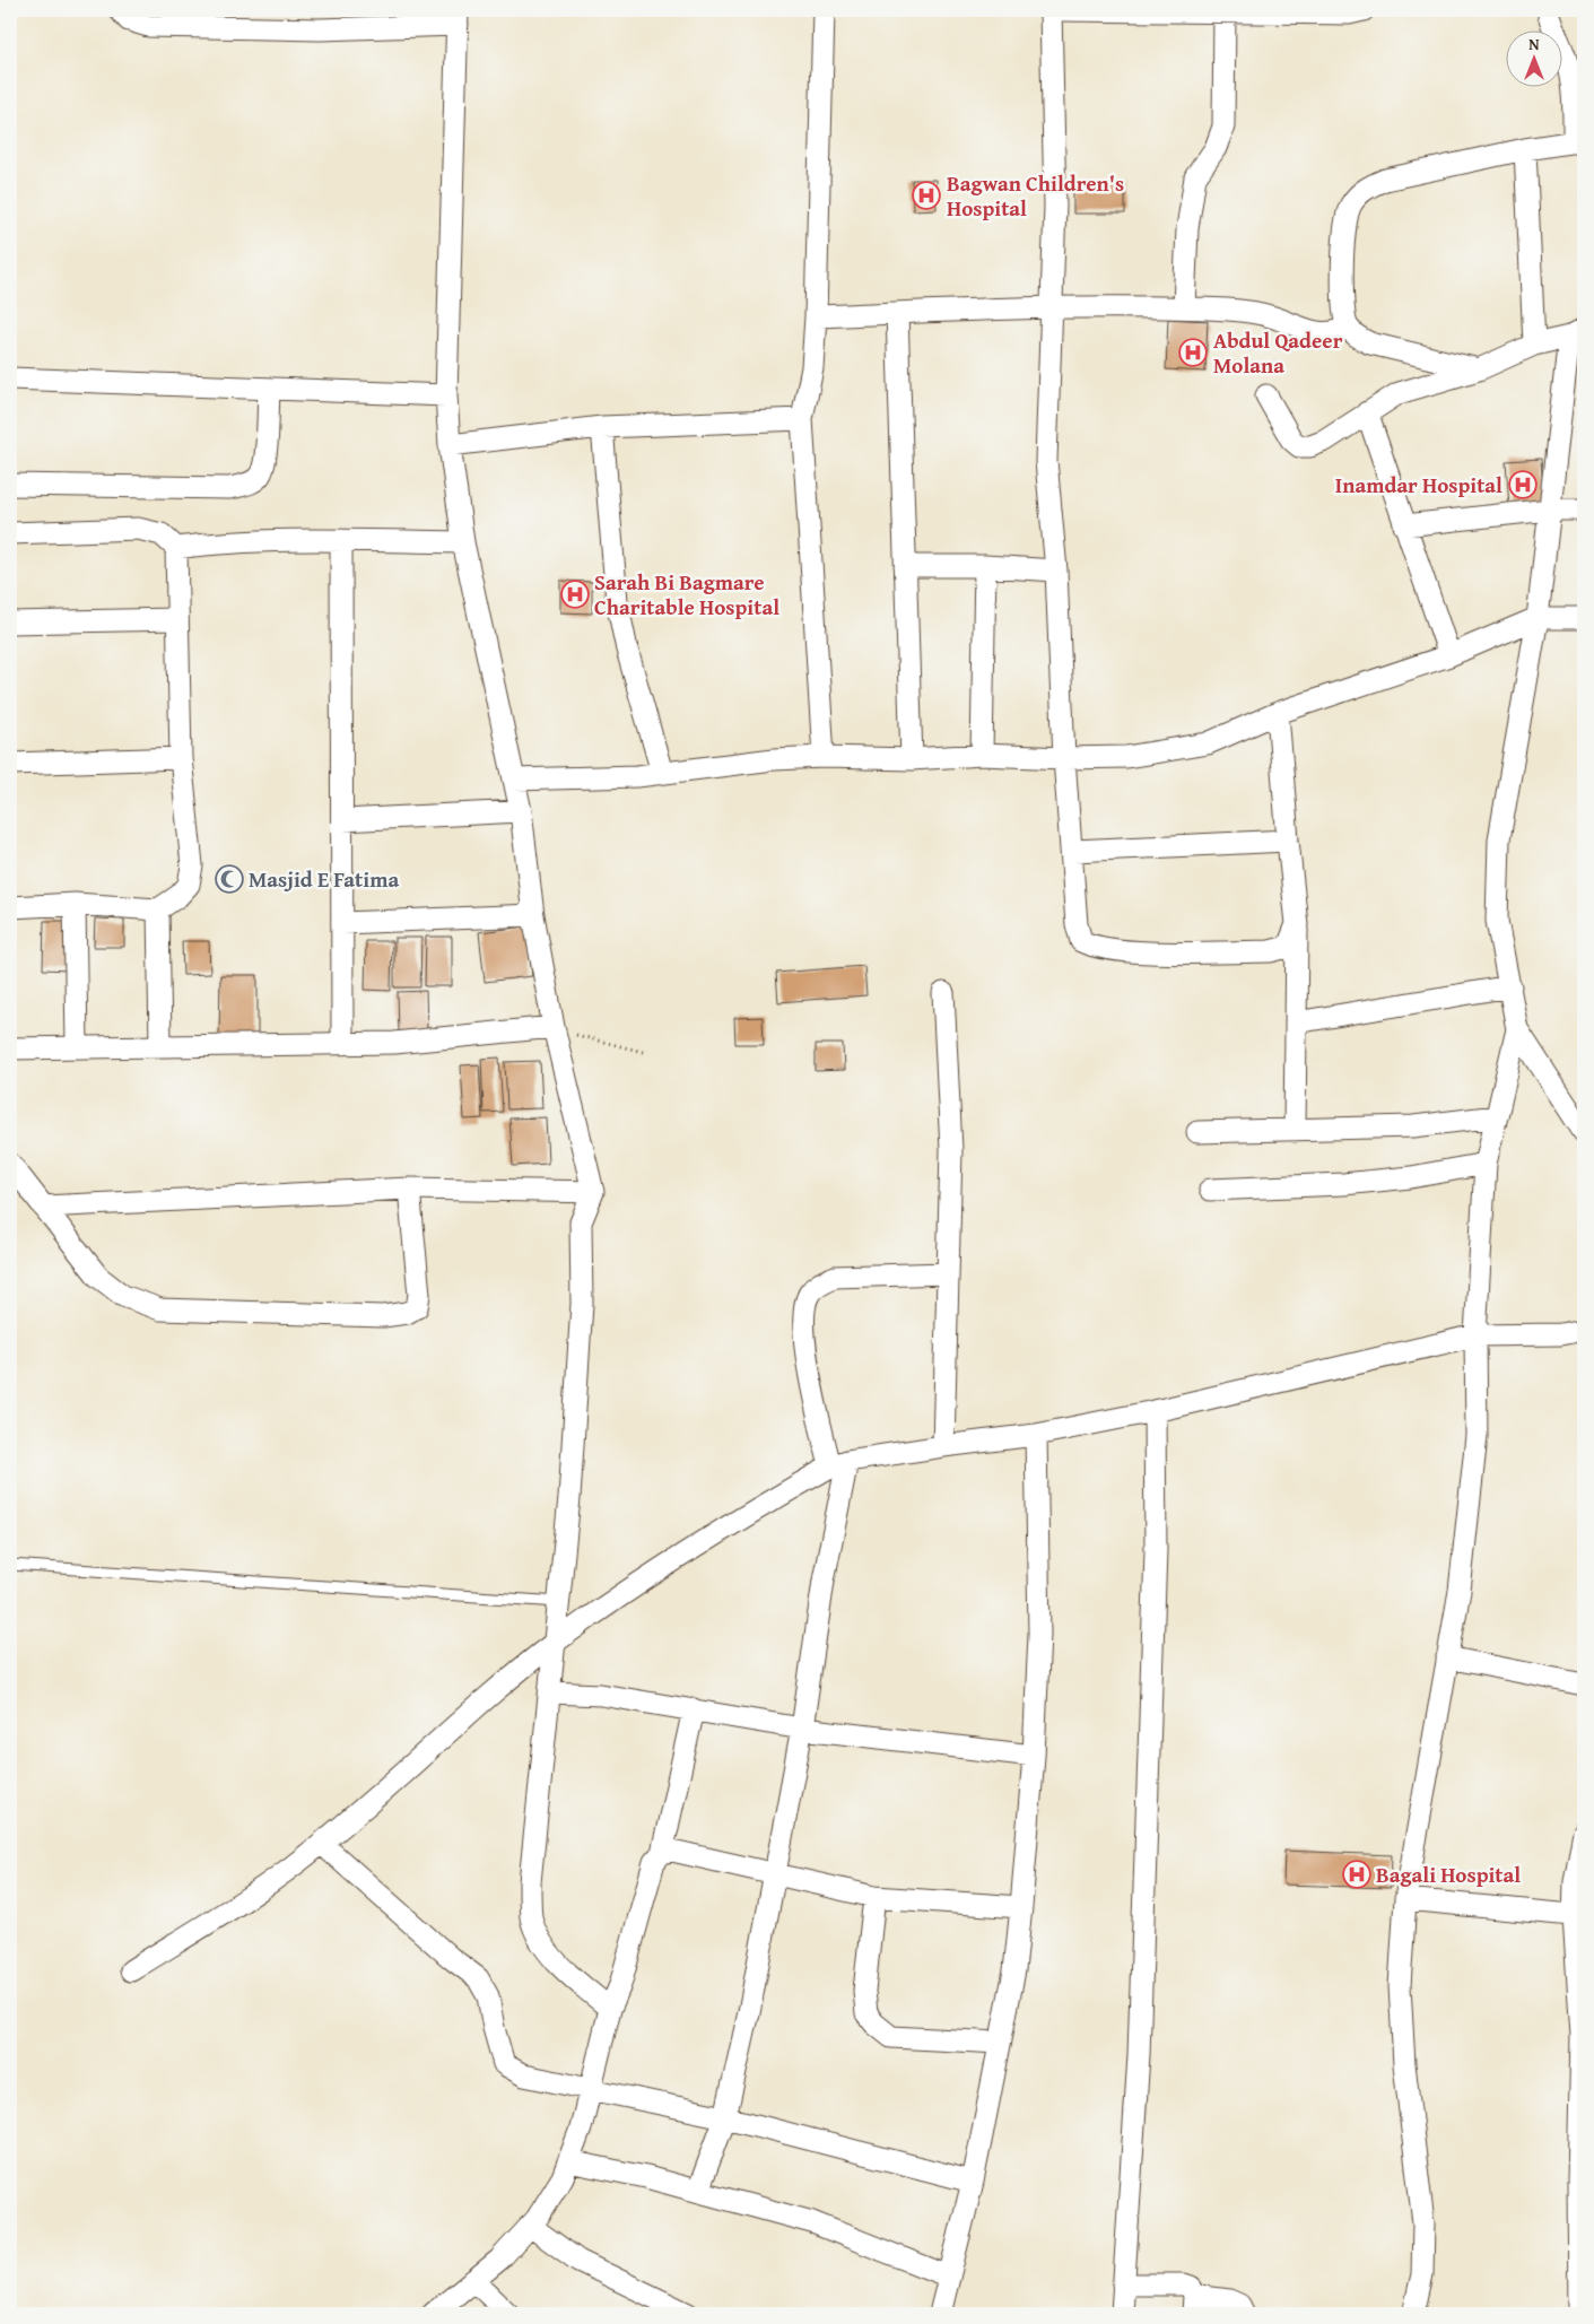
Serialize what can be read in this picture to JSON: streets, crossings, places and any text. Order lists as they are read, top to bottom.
{
  "places": {
    "hospital": [
      "Bagwan Children's Hospital",
      "Abdul Qadeer Molana",
      "Inamdar Hospital",
      "Sarah Bi Bagmare Charitable Hospital",
      "Bagali Hospital"
    ],
    "mosque": ["Masjid E Fatima"]
  },
  "north": "top"
}
